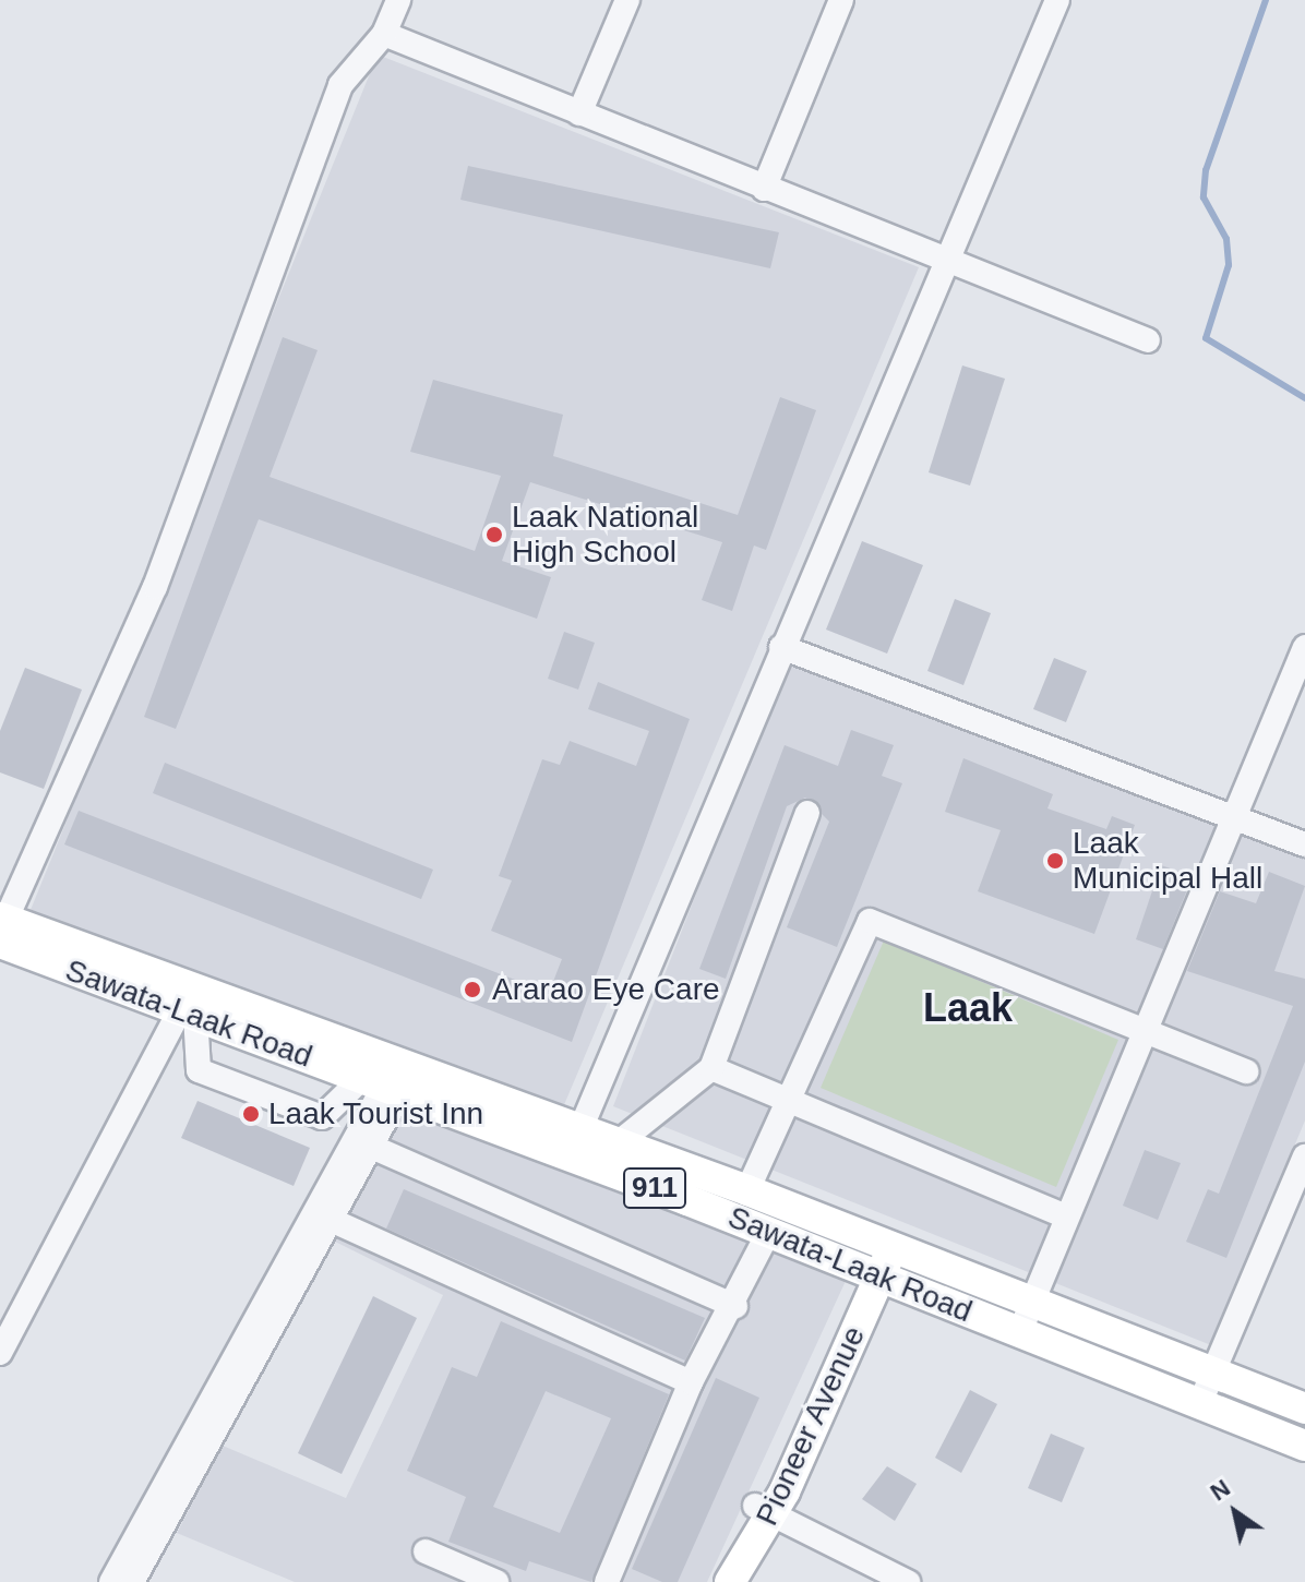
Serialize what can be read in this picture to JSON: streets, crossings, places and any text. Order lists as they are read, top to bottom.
{
  "streets": {
    "main road": ["Sawata-Laak Road", "911", "Pioneer Avenue"]
  },
  "crossings": [
    ["Sawata-Laak Road", "Pioneer Avenue"]
  ],
  "districts": ["Laak"],
  "places": [
    "Laak National High School",
    "Laak Municipal Hall",
    "Ararao Eye Care",
    "Laak Tourist Inn"
  ],
  "north": "top left"
}
